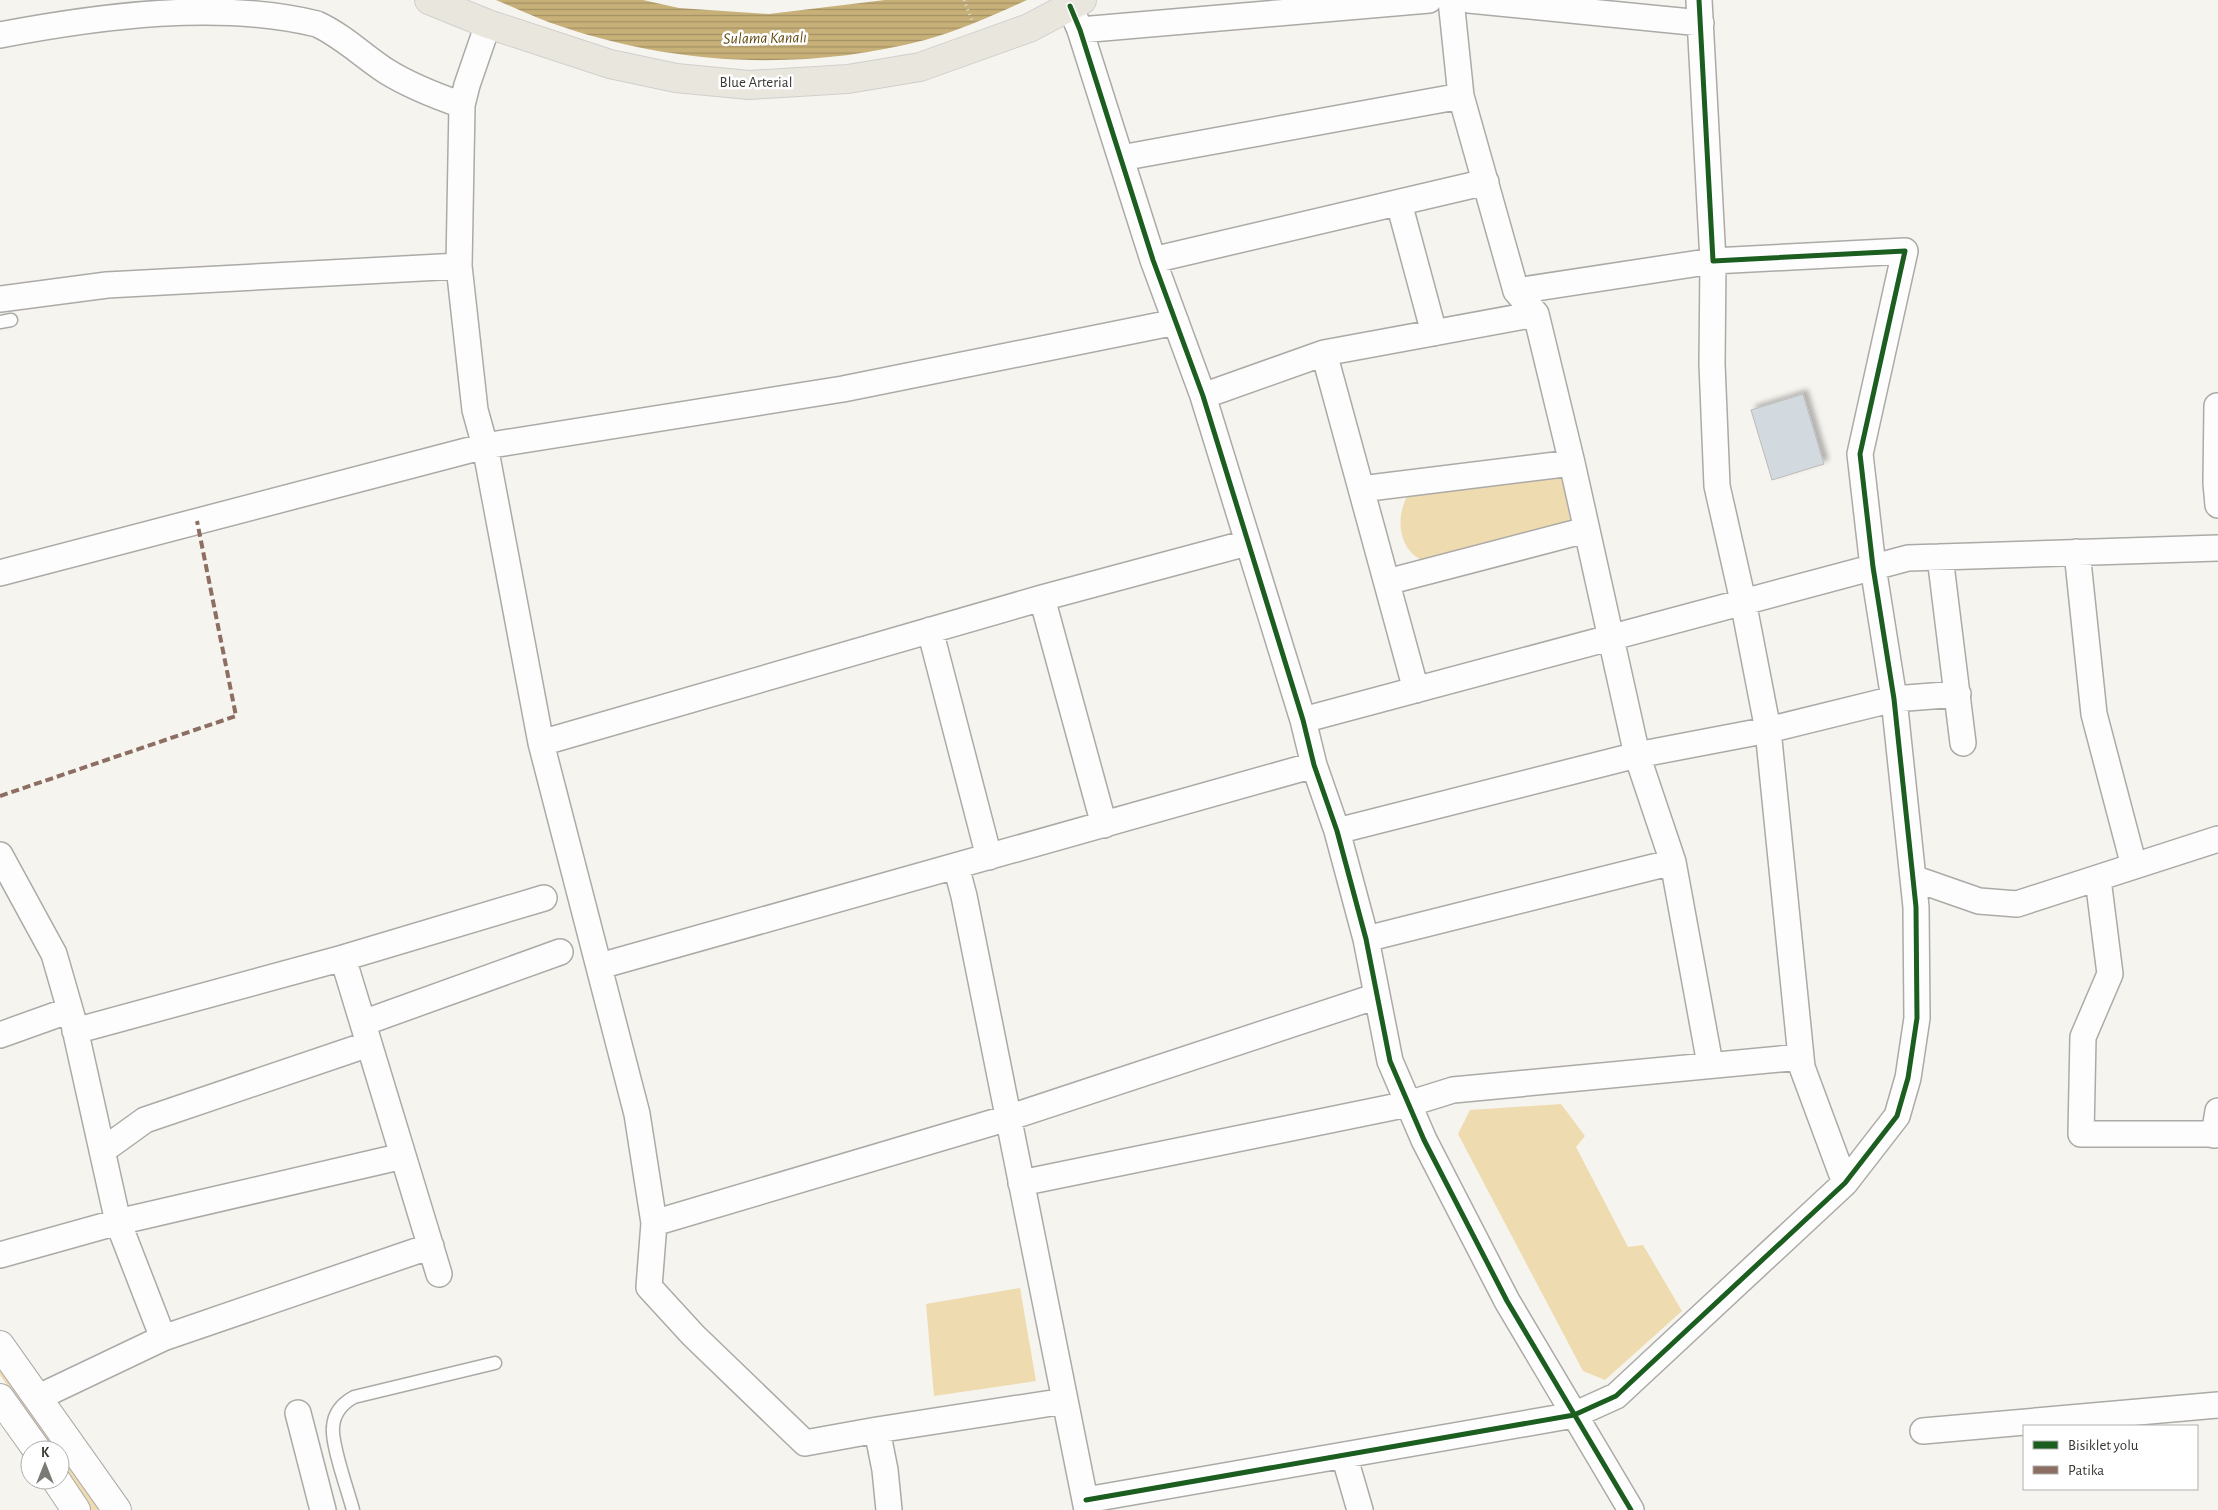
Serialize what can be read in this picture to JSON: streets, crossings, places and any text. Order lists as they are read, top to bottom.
{
  "streets": {
    "main road": ["Blue Arterial"]
  },
  "water": ["Sulama Kanalı"],
  "legend": ["Bisiklet yolu", "Patika"],
  "north": "top"
}
